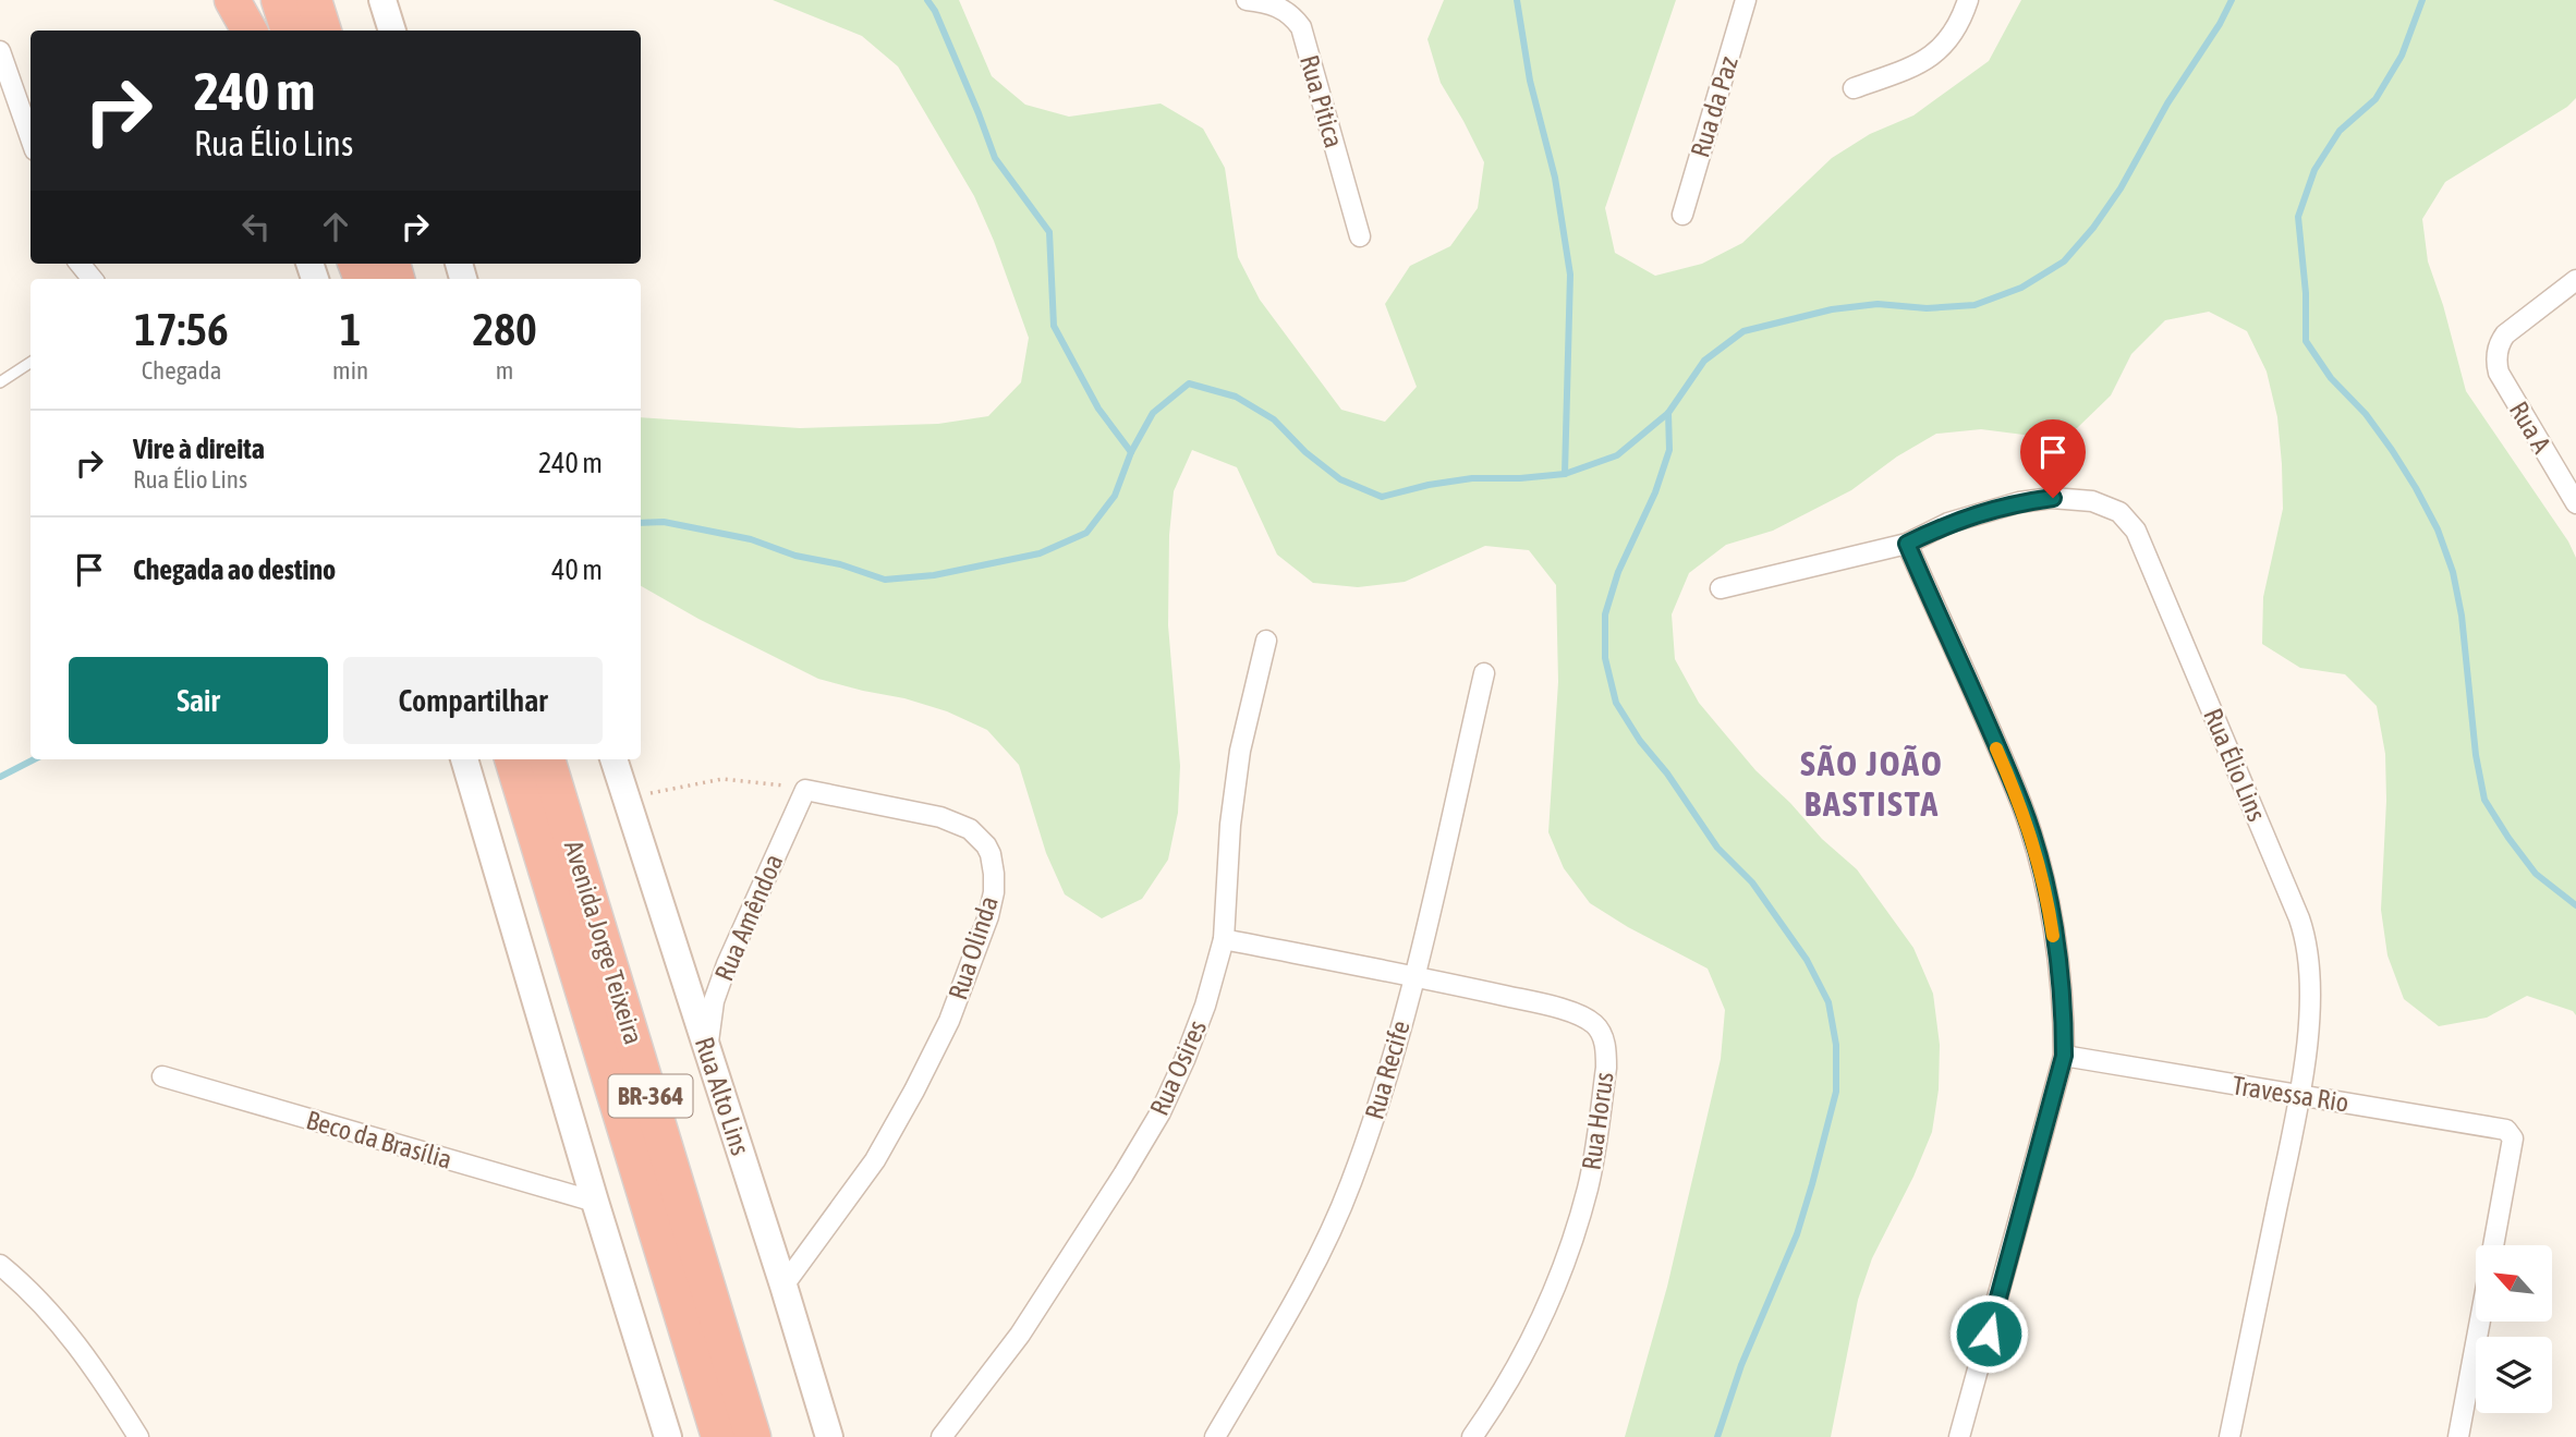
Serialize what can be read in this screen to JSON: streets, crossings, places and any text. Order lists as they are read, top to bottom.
{
  "streets": {
    "highway": ["Avenida Jorge Teixeira", "BR-364"],
    "main road": ["Rua Alto Lins"],
    "street": [
      "Rua Pitica",
      "Rua da Paz",
      "Rua A",
      "Rua Élio Lins",
      "Rua Amêndoa",
      "Rua Olinda",
      "Rua Osires",
      "Rua Recife",
      "Travessa Rio",
      "Rua Horus",
      "Beco da Brasília"
    ]
  },
  "crossings": [
    ["Rua Élio Lins", "Travessa Rio"],
    ["Rua Amêndoa", "Rua Olinda"],
    ["Rua Amêndoa", "Rua Alto Lins"],
    ["Rua Olinda", "Rua Alto Lins"],
    ["Rua Osires", "Rua Horus"],
    ["Rua Recife", "Rua Horus"]
  ],
  "districts": ["SÃO JOÃO BASTISTA"],
  "north": "top left",
  "page": {
    "turn": ["240 m", "Rua Élio Lins"],
    "eta": [
      "17:56",
      "Chegada",
      "1",
      "min",
      "280",
      "m"
    ],
    "list": [
      {
        "name": "Vire à direita",
        "note": "Rua Élio Lins",
        "value": "240 m"
      },
      {
        "name": "Chegada ao destino",
        "value": "40 m"
      }
    ],
    "buttons": ["Sair", "Compartilhar"]
  }
}
